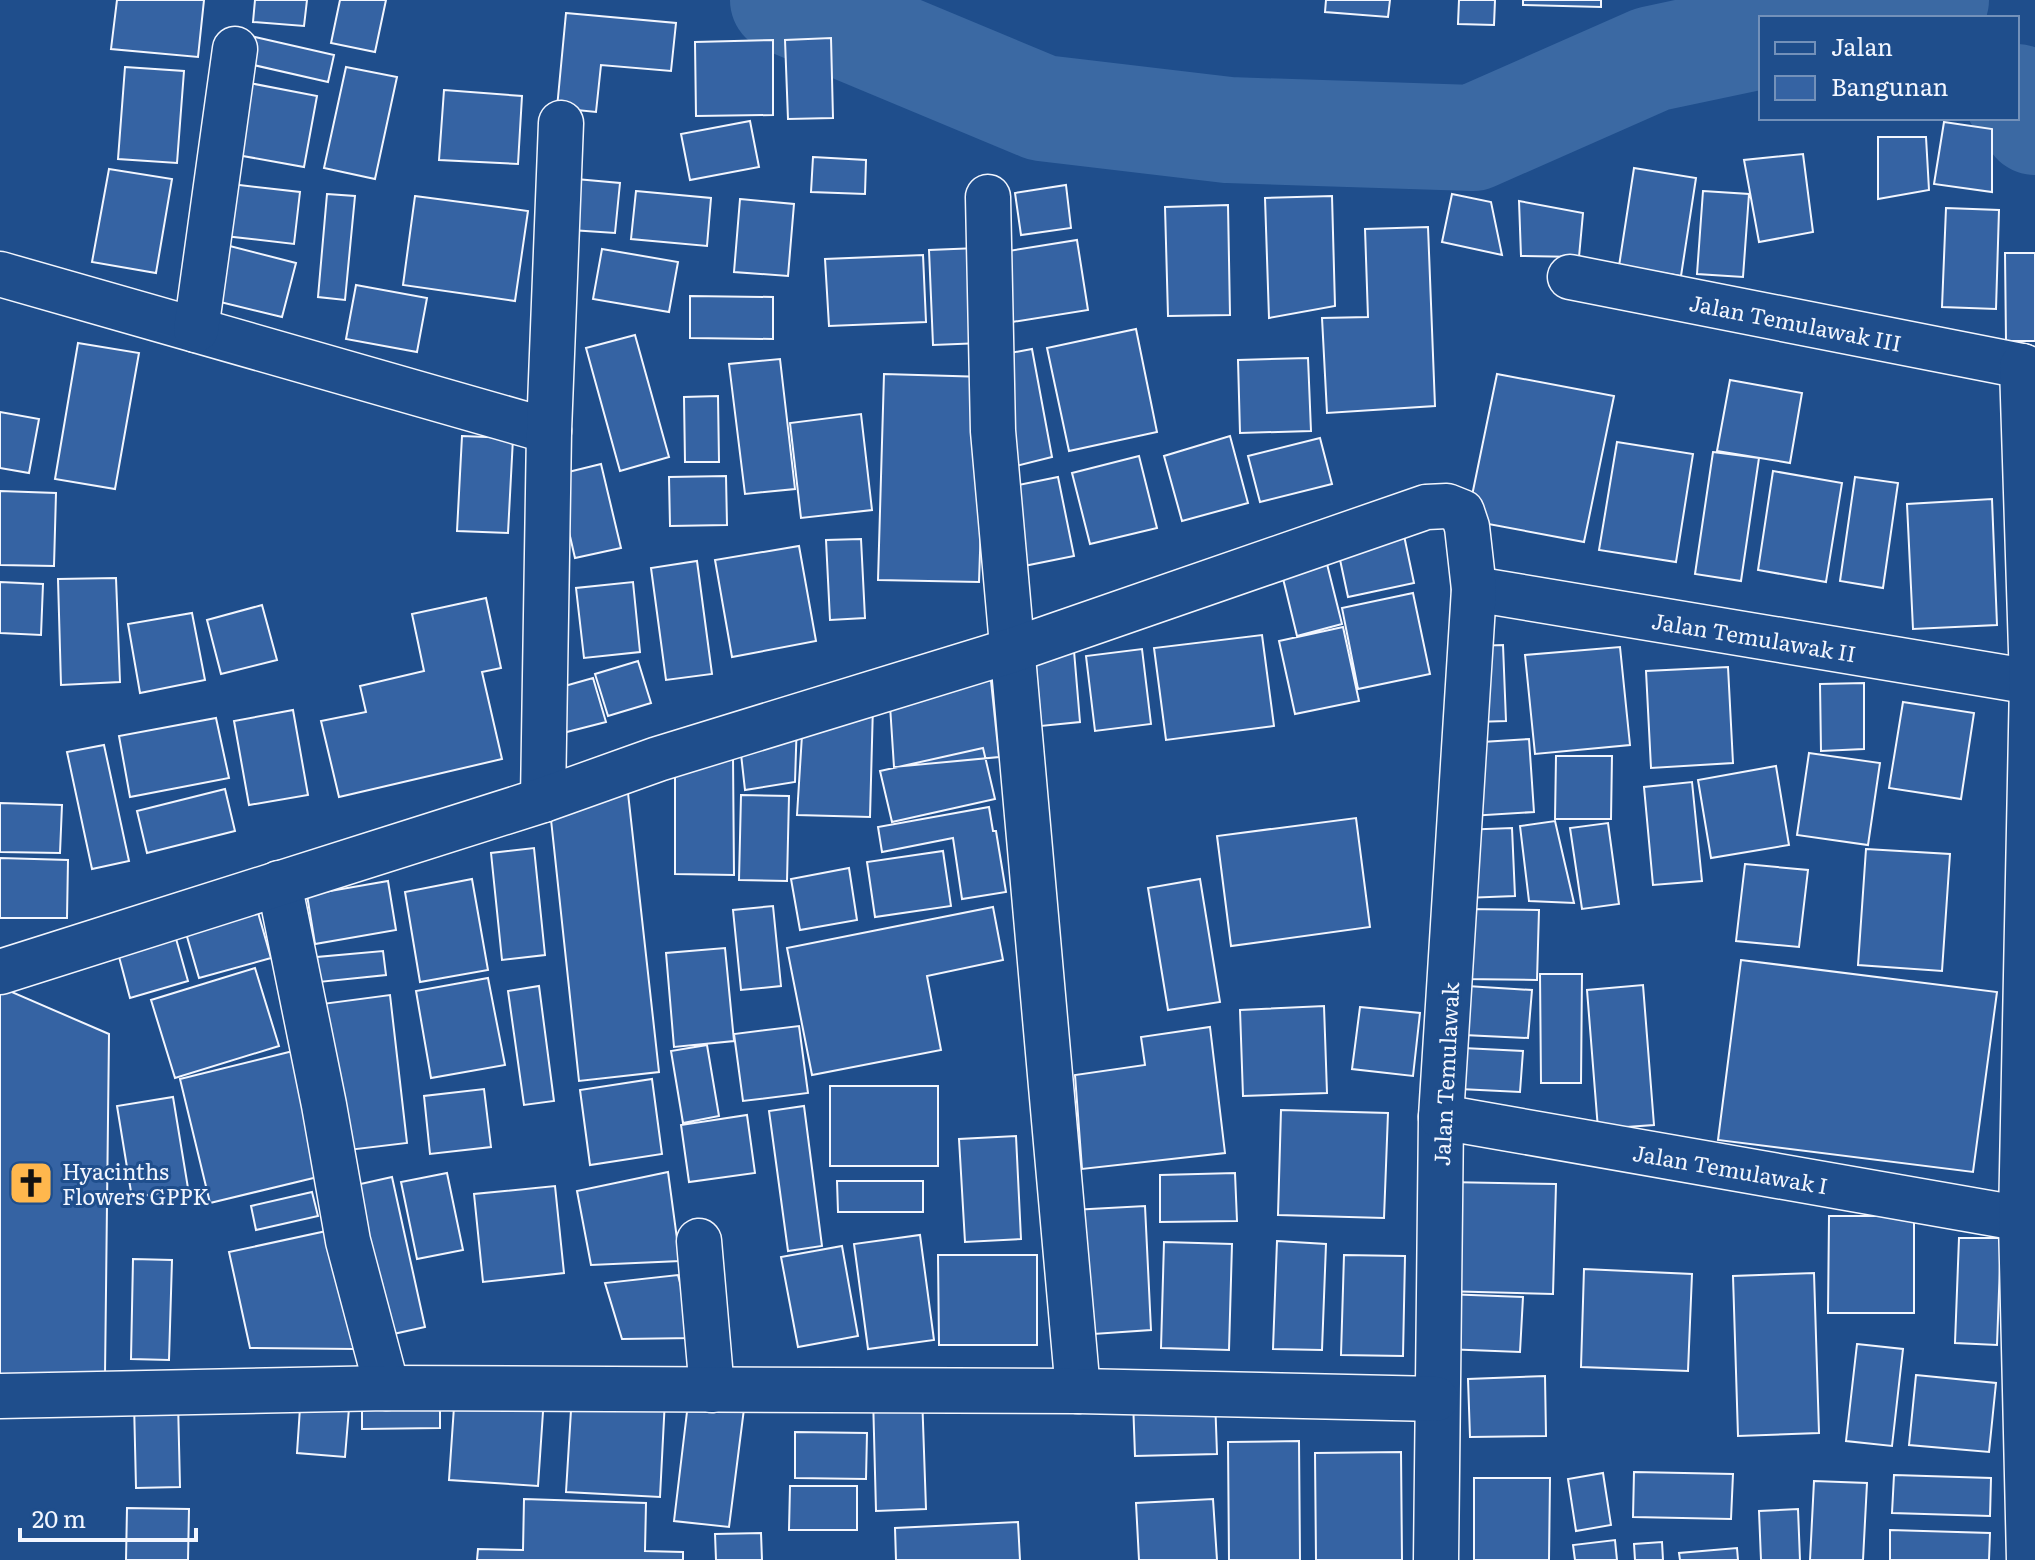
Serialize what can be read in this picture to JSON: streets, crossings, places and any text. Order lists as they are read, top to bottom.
{
  "streets": {
    "street": [
      "Jalan Temulawak III",
      "Jalan Temulawak II",
      "Jalan Temulawak",
      "Jalan Temulawak I"
    ]
  },
  "crossings": [
    ["Jalan Temulawak II", "Jalan Temulawak"],
    ["Jalan Temulawak", "Jalan Temulawak I"]
  ],
  "places": {
    "church": ["Hyacinths Flowers GPPK"]
  },
  "legend": ["Jalan", "Bangunan"],
  "scale_bar": "20 m"
}
